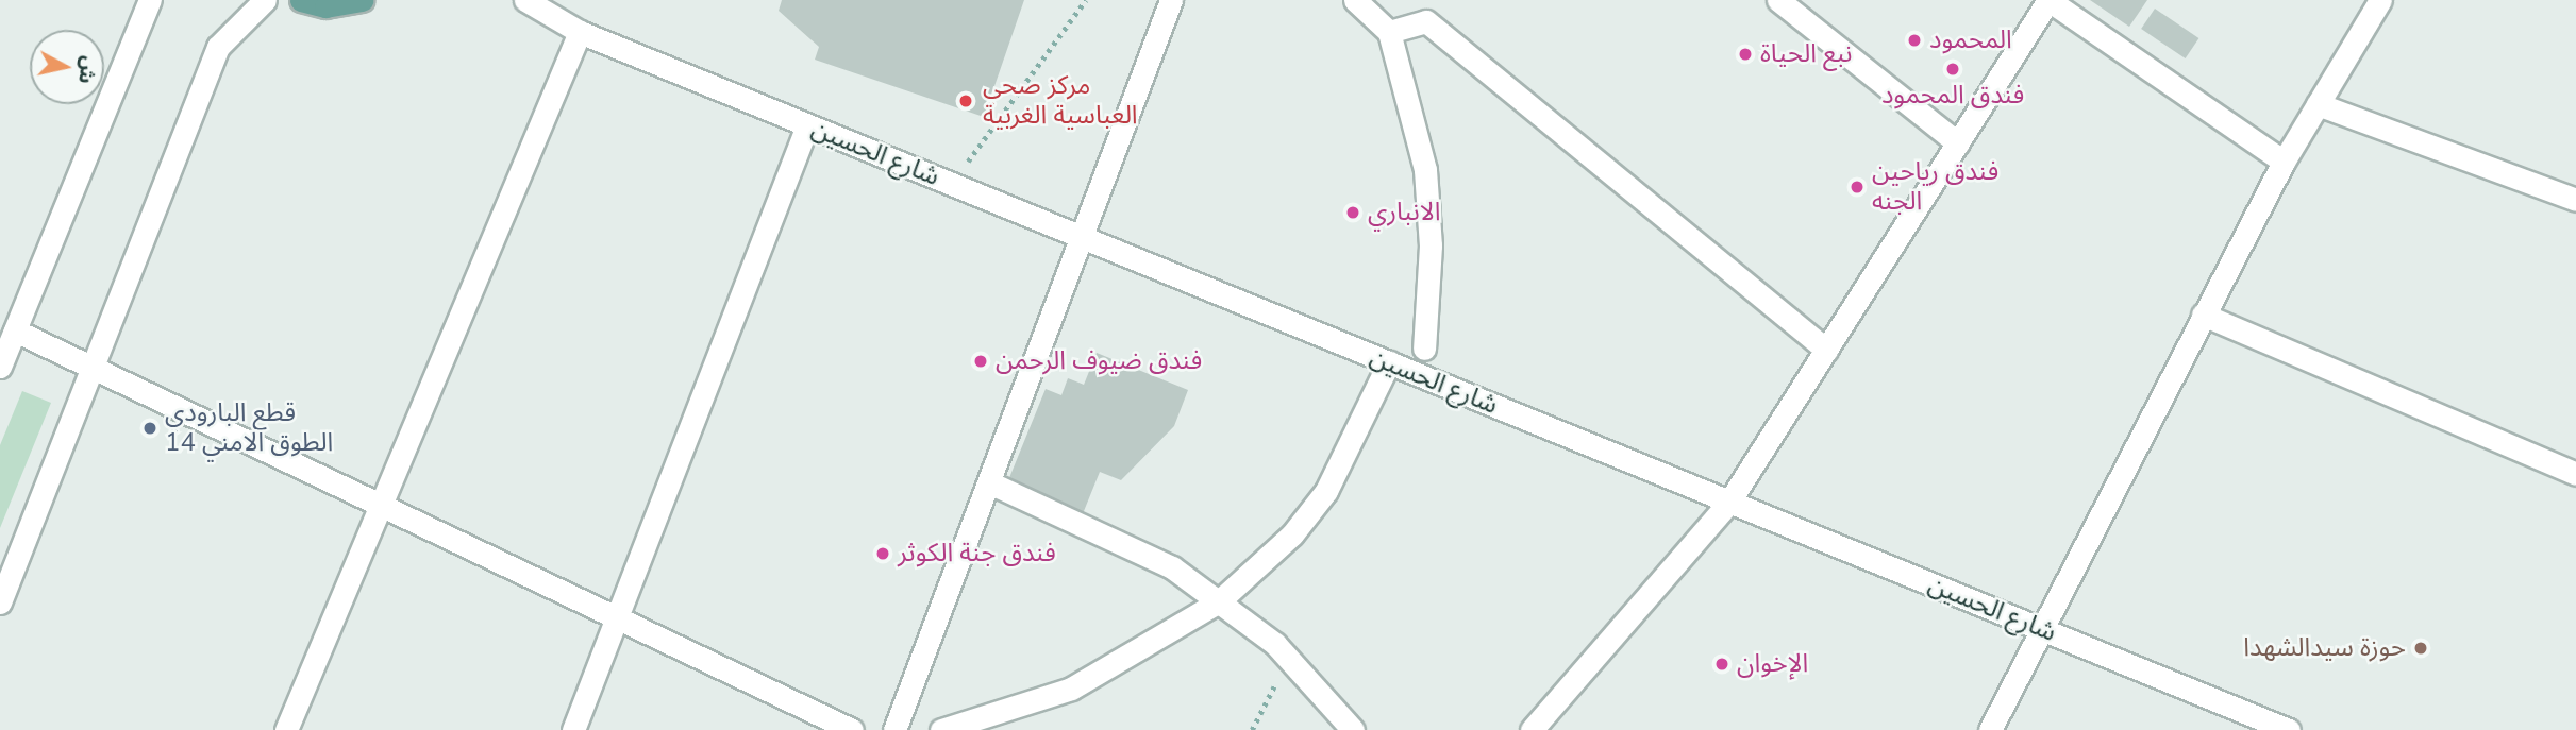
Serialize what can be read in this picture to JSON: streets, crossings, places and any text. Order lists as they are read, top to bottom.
{
  "streets": {
    "street": ["شارع الحسين"]
  },
  "places": [
    "المحمود",
    "نبع الحياة",
    "فندق المحمود",
    "مركز صحي العباسية الغربية",
    "فندق رياحين الجنه",
    "الانباري",
    "فندق ضيوف الرحمن",
    "قطع البارودي الطوق الامني 14",
    "فندق جنة الكوثر",
    "حوزة سيدالشهدا",
    "الإخوان"
  ],
  "north": "right"
}
